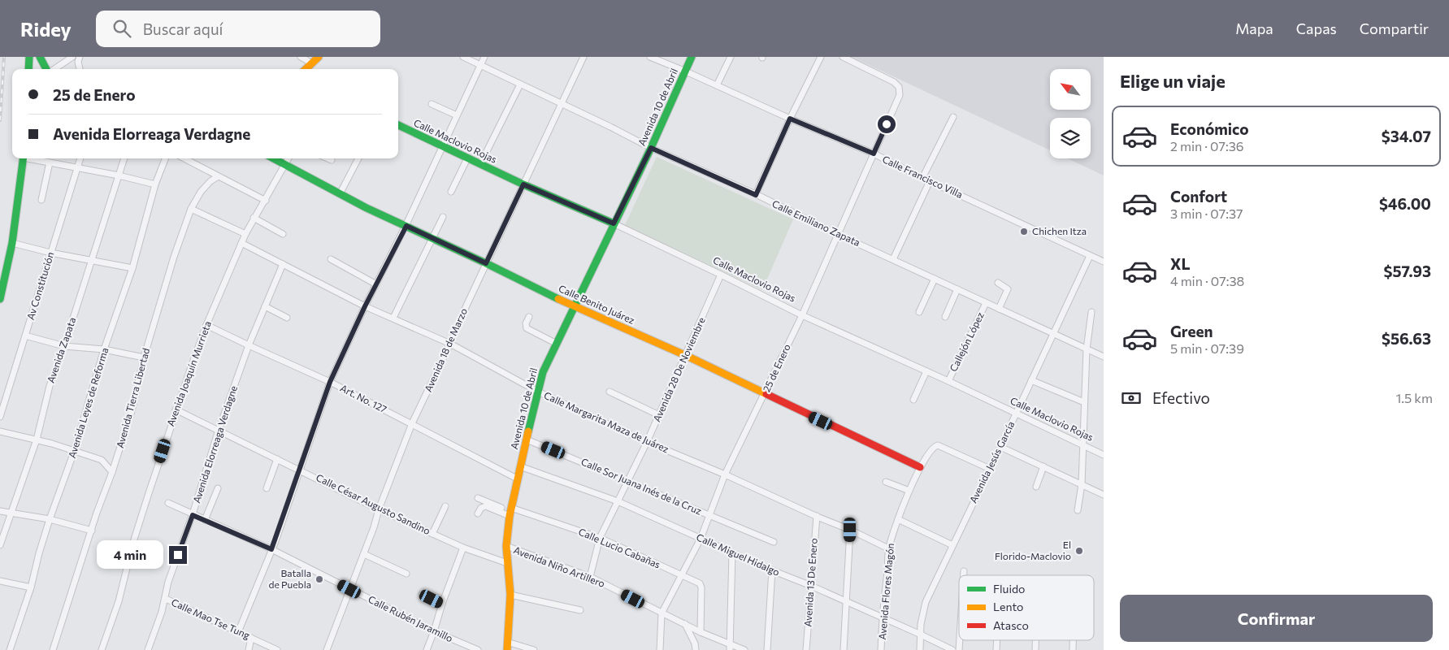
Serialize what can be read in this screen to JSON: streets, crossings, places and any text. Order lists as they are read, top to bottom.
{
  "streets": {
    "street": [
      "Avenida 10 de Abril",
      "Calle Maclovio Rojas",
      "Calle Francisco Villa",
      "Calle Emiliano Zapata",
      "Av Constitución",
      "Calle Benito Juárez",
      "Callejón López",
      "Avenida Zapata",
      "Avenida 18 de Marzo",
      "25 de Enero",
      "Avenida 28 De Noviembre",
      "Avenida Joaquín Murrieta",
      "Avenida Tierra Libertad",
      "Art. No. 127",
      "Avenida Leyes de Reforma",
      "Calle Margarita Maza de Juárez",
      "Avenida Elorreaga Verdagne",
      "Avenida Jesús García",
      "Calle Sor Juana Inés de la Cruz",
      "Calle César Augusto Sandino",
      "Calle Lucio Cabañas",
      "Calle Miguel Hidalgo",
      "Avenida Niño Artillero",
      "Avenida 13 De Enero",
      "Avenida Flores Magón",
      "Calle Mao Tse Tung",
      "Calle Rubén Jaramillo"
    ]
  },
  "crossings": [
    ["Avenida 10 de Abril", "Calle Maclovio Rojas"],
    ["Avenida 10 de Abril", "Calle Francisco Villa"],
    ["Avenida 10 de Abril", "Calle Emiliano Zapata"],
    ["Avenida 10 de Abril", "Calle Benito Juárez"],
    ["Avenida 10 de Abril", "Art. No. 127"],
    ["Avenida 10 de Abril", "Calle Margarita Maza de Juárez"],
    ["Avenida 10 de Abril", "Calle Sor Juana Inés de la Cruz"],
    ["Avenida 10 de Abril", "Calle César Augusto Sandino"],
    ["Avenida 10 de Abril", "Calle Lucio Cabañas"],
    ["Avenida 10 de Abril", "Calle Miguel Hidalgo"],
    ["Avenida 10 de Abril", "Avenida Niño Artillero"],
    ["Calle Maclovio Rojas", "Callejón López"],
    ["Calle Maclovio Rojas", "Avenida 18 de Marzo"],
    ["Calle Maclovio Rojas", "25 de Enero"],
    ["Calle Maclovio Rojas", "Avenida 28 De Noviembre"],
    ["Calle Maclovio Rojas", "Avenida Jesús García"],
    ["Calle Francisco Villa", "25 de Enero"],
    ["Calle Francisco Villa", "Avenida Jesús García"],
    ["Calle Emiliano Zapata", "Callejón López"],
    ["Calle Emiliano Zapata", "Avenida 18 de Marzo"],
    ["Calle Emiliano Zapata", "25 de Enero"],
    ["Calle Emiliano Zapata", "Avenida Jesús García"],
    ["Calle Benito Juárez", "Avenida 18 de Marzo"],
    ["Calle Benito Juárez", "25 de Enero"],
    ["Calle Benito Juárez", "Avenida 28 De Noviembre"],
    ["Calle Benito Juárez", "Avenida Joaquín Murrieta"],
    ["Calle Benito Juárez", "Avenida Flores Magón"],
    ["Avenida 18 de Marzo", "Art. No. 127"],
    ["Avenida 18 de Marzo", "Calle Margarita Maza de Juárez"],
    ["Avenida 18 de Marzo", "Calle César Augusto Sandino"],
    ["Avenida 18 de Marzo", "Calle Rubén Jaramillo"],
    ["25 de Enero", "Calle Margarita Maza de Juárez"],
    ["25 de Enero", "Calle Sor Juana Inés de la Cruz"],
    ["25 de Enero", "Calle Lucio Cabañas"],
    ["25 de Enero", "Calle Miguel Hidalgo"],
    ["25 de Enero", "Avenida Niño Artillero"],
    ["Avenida 28 De Noviembre", "Calle Margarita Maza de Juárez"],
    ["Avenida 28 De Noviembre", "Calle Sor Juana Inés de la Cruz"],
    ["Avenida 28 De Noviembre", "Calle Lucio Cabañas"],
    ["Avenida 28 De Noviembre", "Calle Miguel Hidalgo"],
    ["Avenida 28 De Noviembre", "Avenida Niño Artillero"],
    ["Avenida Joaquín Murrieta", "Art. No. 127"],
    ["Avenida Joaquín Murrieta", "Calle Margarita Maza de Juárez"],
    ["Avenida Joaquín Murrieta", "Calle César Augusto Sandino"],
    ["Art. No. 127", "Avenida Elorreaga Verdagne"],
    ["Calle Margarita Maza de Juárez", "Avenida Elorreaga Verdagne"],
    ["Calle Margarita Maza de Juárez", "Avenida 13 De Enero"],
    ["Calle Margarita Maza de Juárez", "Avenida Flores Magón"],
    ["Avenida Elorreaga Verdagne", "Calle César Augusto Sandino"],
    ["Avenida Elorreaga Verdagne", "Calle Mao Tse Tung"],
    ["Avenida Elorreaga Verdagne", "Calle Rubén Jaramillo"],
    ["Avenida Jesús García", "Calle Miguel Hidalgo"],
    ["Avenida Jesús García", "Avenida Flores Magón"],
    ["Calle Lucio Cabañas", "Avenida Niño Artillero"],
    ["Calle Miguel Hidalgo", "Avenida 13 De Enero"],
    ["Calle Miguel Hidalgo", "Avenida Flores Magón"]
  ],
  "places": ["Chichen Itza", "El Florido-Maclovio", "Batalla de Puebla"],
  "legend": ["Fluido", "Lento", "Atasco"],
  "north": "top left",
  "page": {
    "header": "Ridey",
    "search": "Buscar aquí",
    "nav": ["Mapa", "Capas", "Compartir"],
    "heading": "Elige un viaje",
    "banner": ["25 de Enero", "Avenida Elorreaga Verdagne"],
    "list": [
      {
        "name": "Económico",
        "note": "2 min · 07:36",
        "value": "$34.07"
      },
      {
        "name": "Confort",
        "note": "3 min · 07:37",
        "value": "$46.00"
      },
      {
        "name": "XL",
        "note": "4 min · 07:38",
        "value": "$57.93"
      },
      {
        "name": "Green",
        "note": "5 min · 07:39",
        "value": "$56.63"
      }
    ],
    "pay": ["Efectivo", "1.5 km"],
    "bubble": "4 min",
    "buttons": "Confirmar"
  }
}
